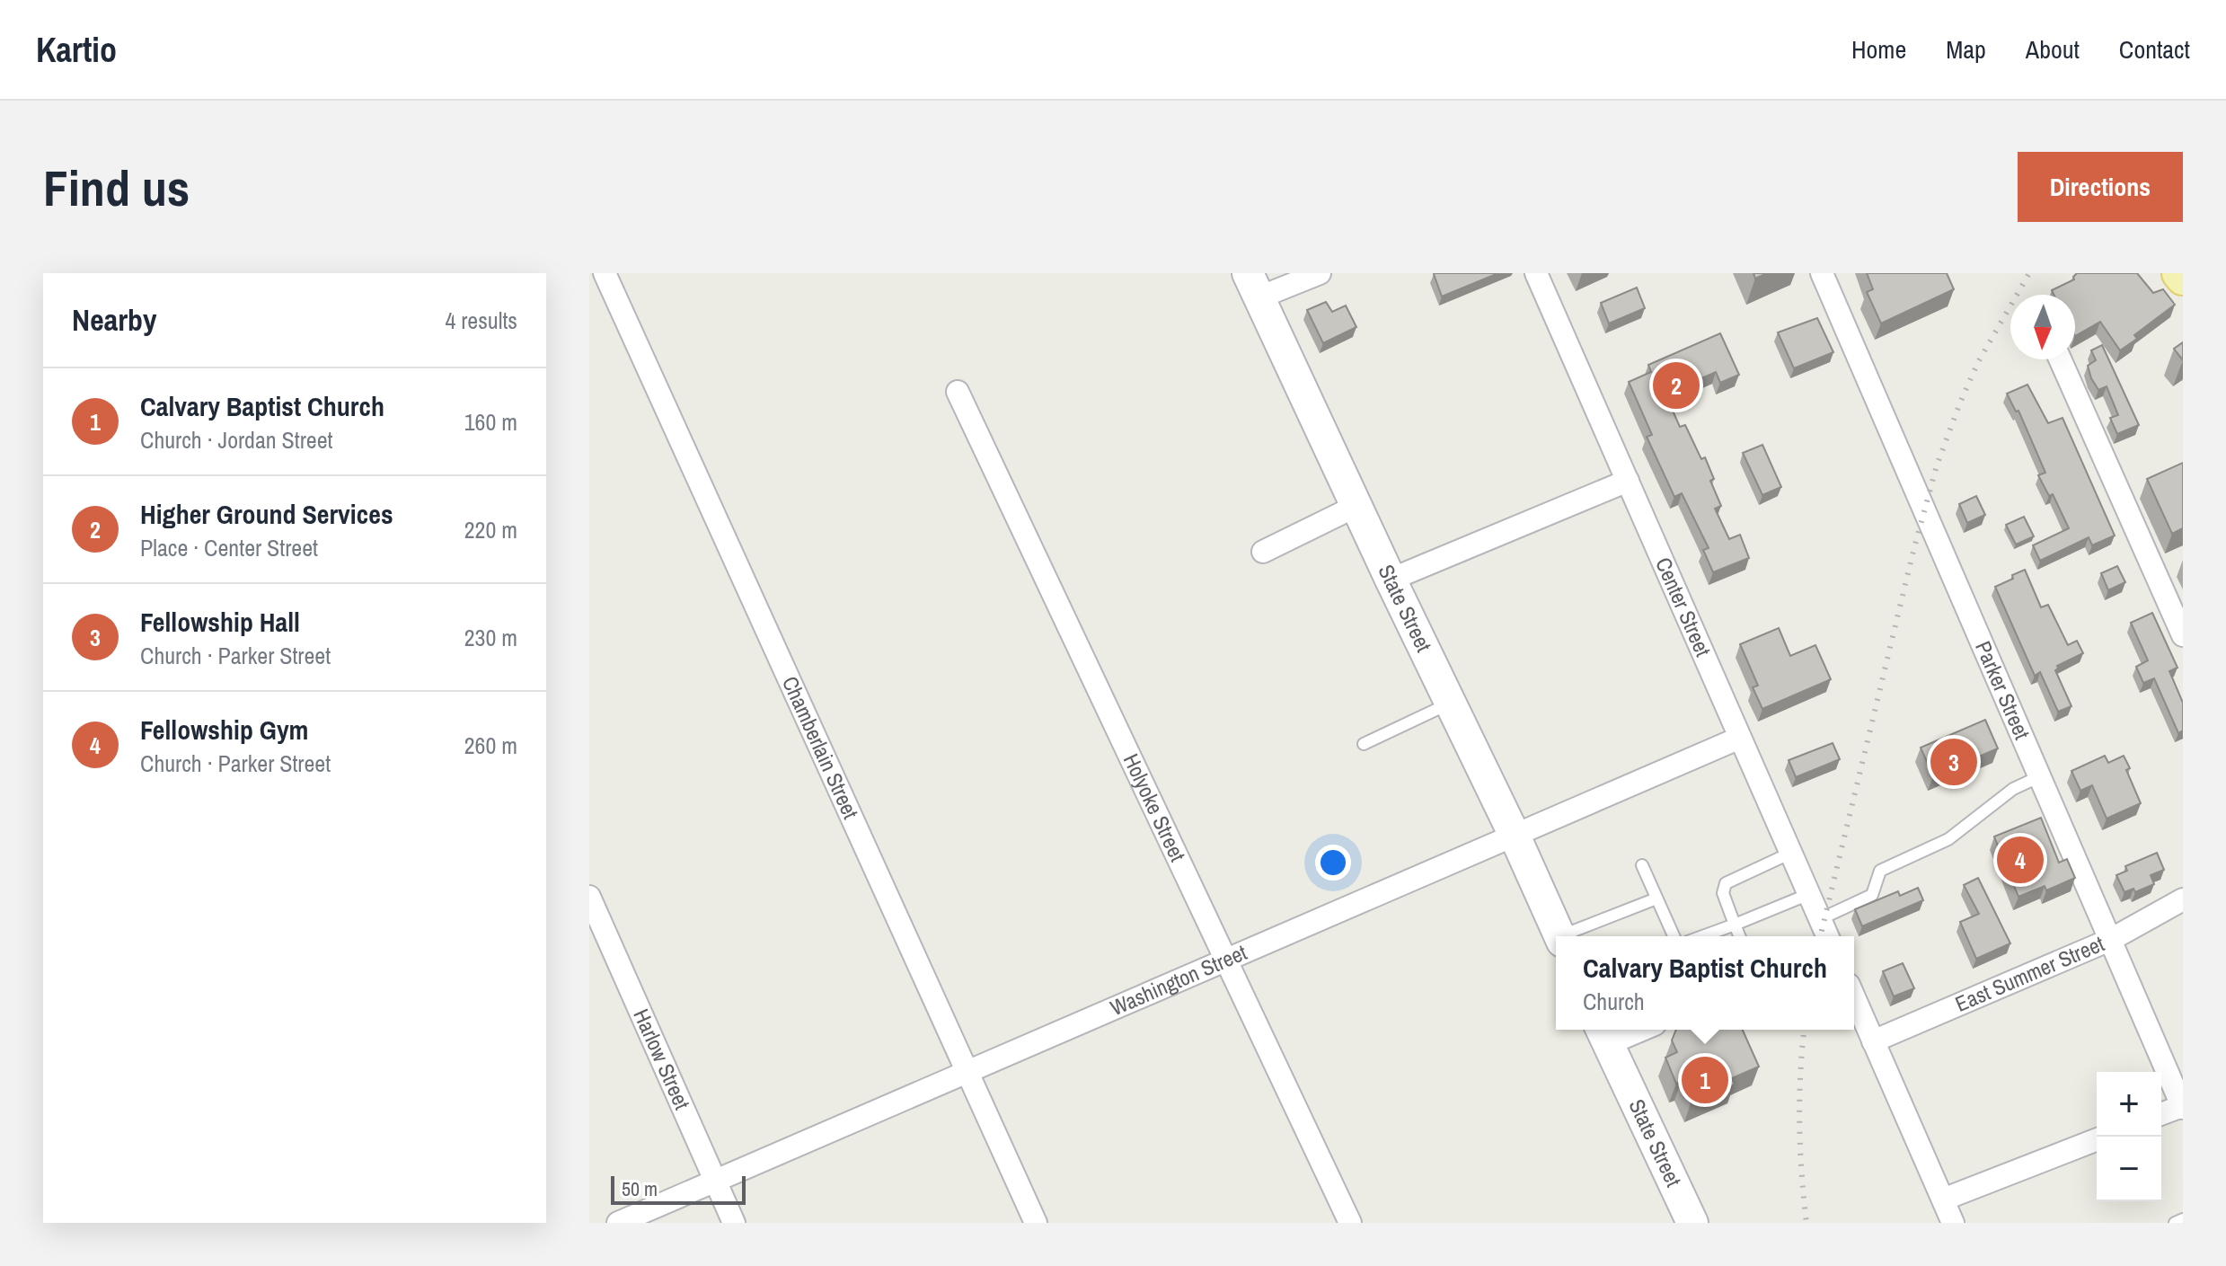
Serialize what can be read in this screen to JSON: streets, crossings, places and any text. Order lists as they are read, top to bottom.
{
  "streets": {
    "main road": ["State Street"],
    "street": [
      "Center Street",
      "Parker Street",
      "Chamberlain Street",
      "Holyoke Street",
      "East Summer Street",
      "Washington Street",
      "Harlow Street"
    ]
  },
  "crossings": [
    ["State Street", "Washington Street"],
    ["Center Street", "Washington Street"],
    ["Parker Street", "East Summer Street"],
    ["Chamberlain Street", "Washington Street"],
    ["Holyoke Street", "Washington Street"],
    ["Washington Street", "Harlow Street"]
  ],
  "scale_bar": "50 m",
  "north": "bottom",
  "page": {
    "header": "Kartio",
    "nav": [
      "Home",
      "Map",
      "About",
      "Contact"
    ],
    "buttons": "Directions",
    "title": "Find us",
    "heading": ["Nearby", "4 results"],
    "pins": [
      "2",
      "3",
      "4",
      "1"
    ],
    "list": [
      {
        "mark": "1",
        "name": "Calvary Baptist Church",
        "note": "Church · Jordan Street",
        "value": "160 m"
      },
      {
        "mark": "2",
        "name": "Higher Ground Services",
        "note": "Place · Center Street",
        "value": "220 m"
      },
      {
        "mark": "3",
        "name": "Fellowship Hall",
        "note": "Church · Parker Street",
        "value": "230 m"
      },
      {
        "mark": "4",
        "name": "Fellowship Gym",
        "note": "Church · Parker Street",
        "value": "260 m"
      }
    ],
    "popup": ["Calvary Baptist Church", "Church"],
    "map_buttons": ["+", "−"],
    "scale": "50 m"
  }
}
